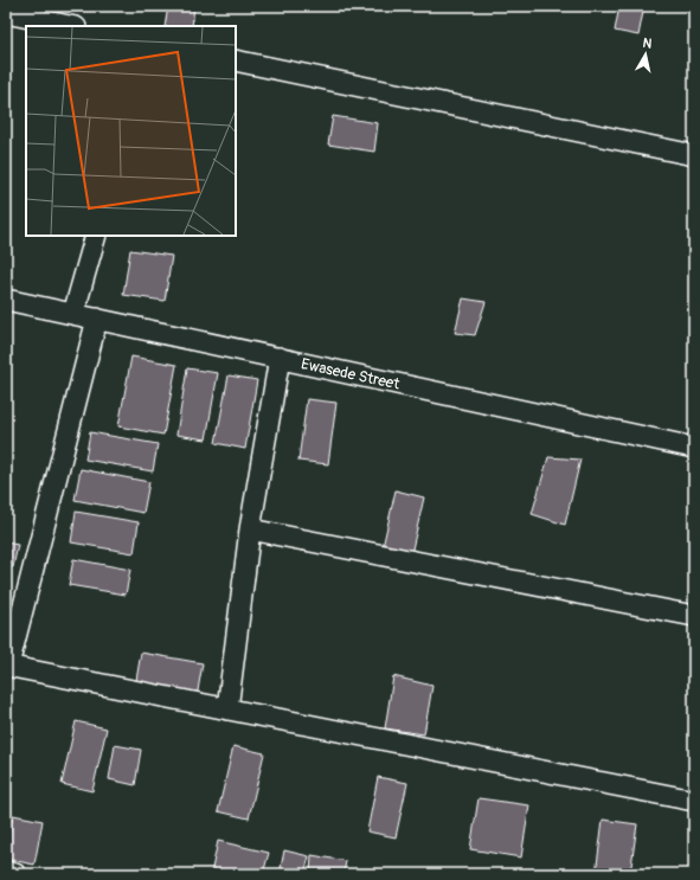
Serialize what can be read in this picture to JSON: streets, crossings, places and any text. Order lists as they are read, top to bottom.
{
  "streets": {
    "street": ["Ewasede Street"]
  },
  "north": "top"
}
